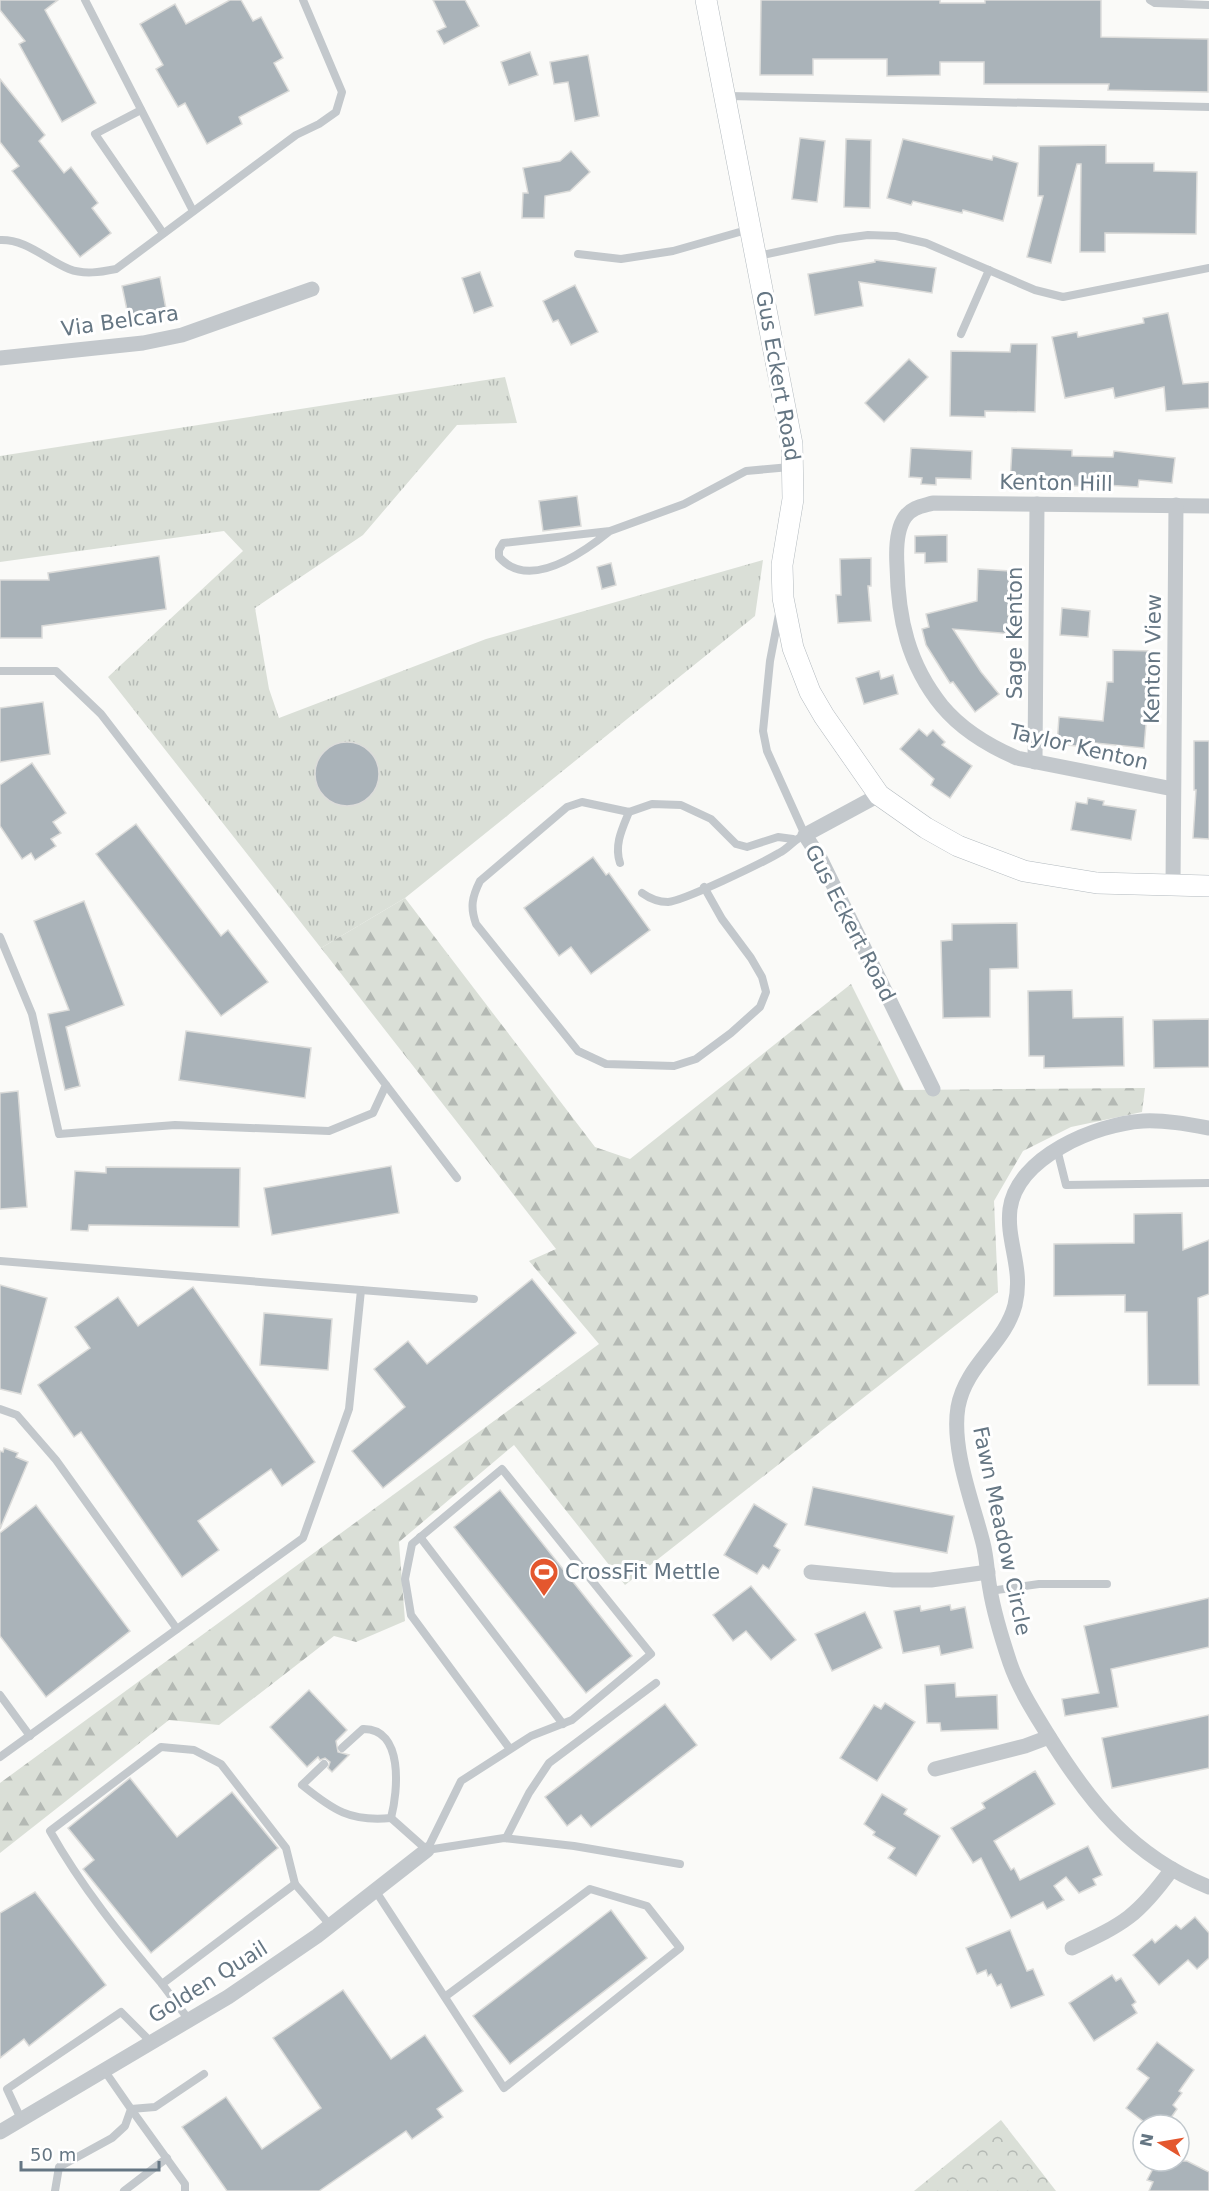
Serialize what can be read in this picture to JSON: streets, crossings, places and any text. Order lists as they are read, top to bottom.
{
  "streets": {
    "street": [
      "Via Belcara",
      "Gus Eckert Road",
      "Kenton Hill",
      "Sage Kenton",
      "Kenton View",
      "Taylor Kenton",
      "Fawn Meadow Circle",
      "Golden Quail"
    ]
  },
  "crossings": [
    ["Kenton Hill", "Sage Kenton"],
    ["Kenton Hill", "Kenton View"],
    ["Kenton Hill", "Taylor Kenton"],
    ["Sage Kenton", "Taylor Kenton"],
    ["Kenton View", "Taylor Kenton"]
  ],
  "places": {
    "sports": ["CrossFit Mettle"]
  },
  "scale_bar": "50 m",
  "north": "left"
}
